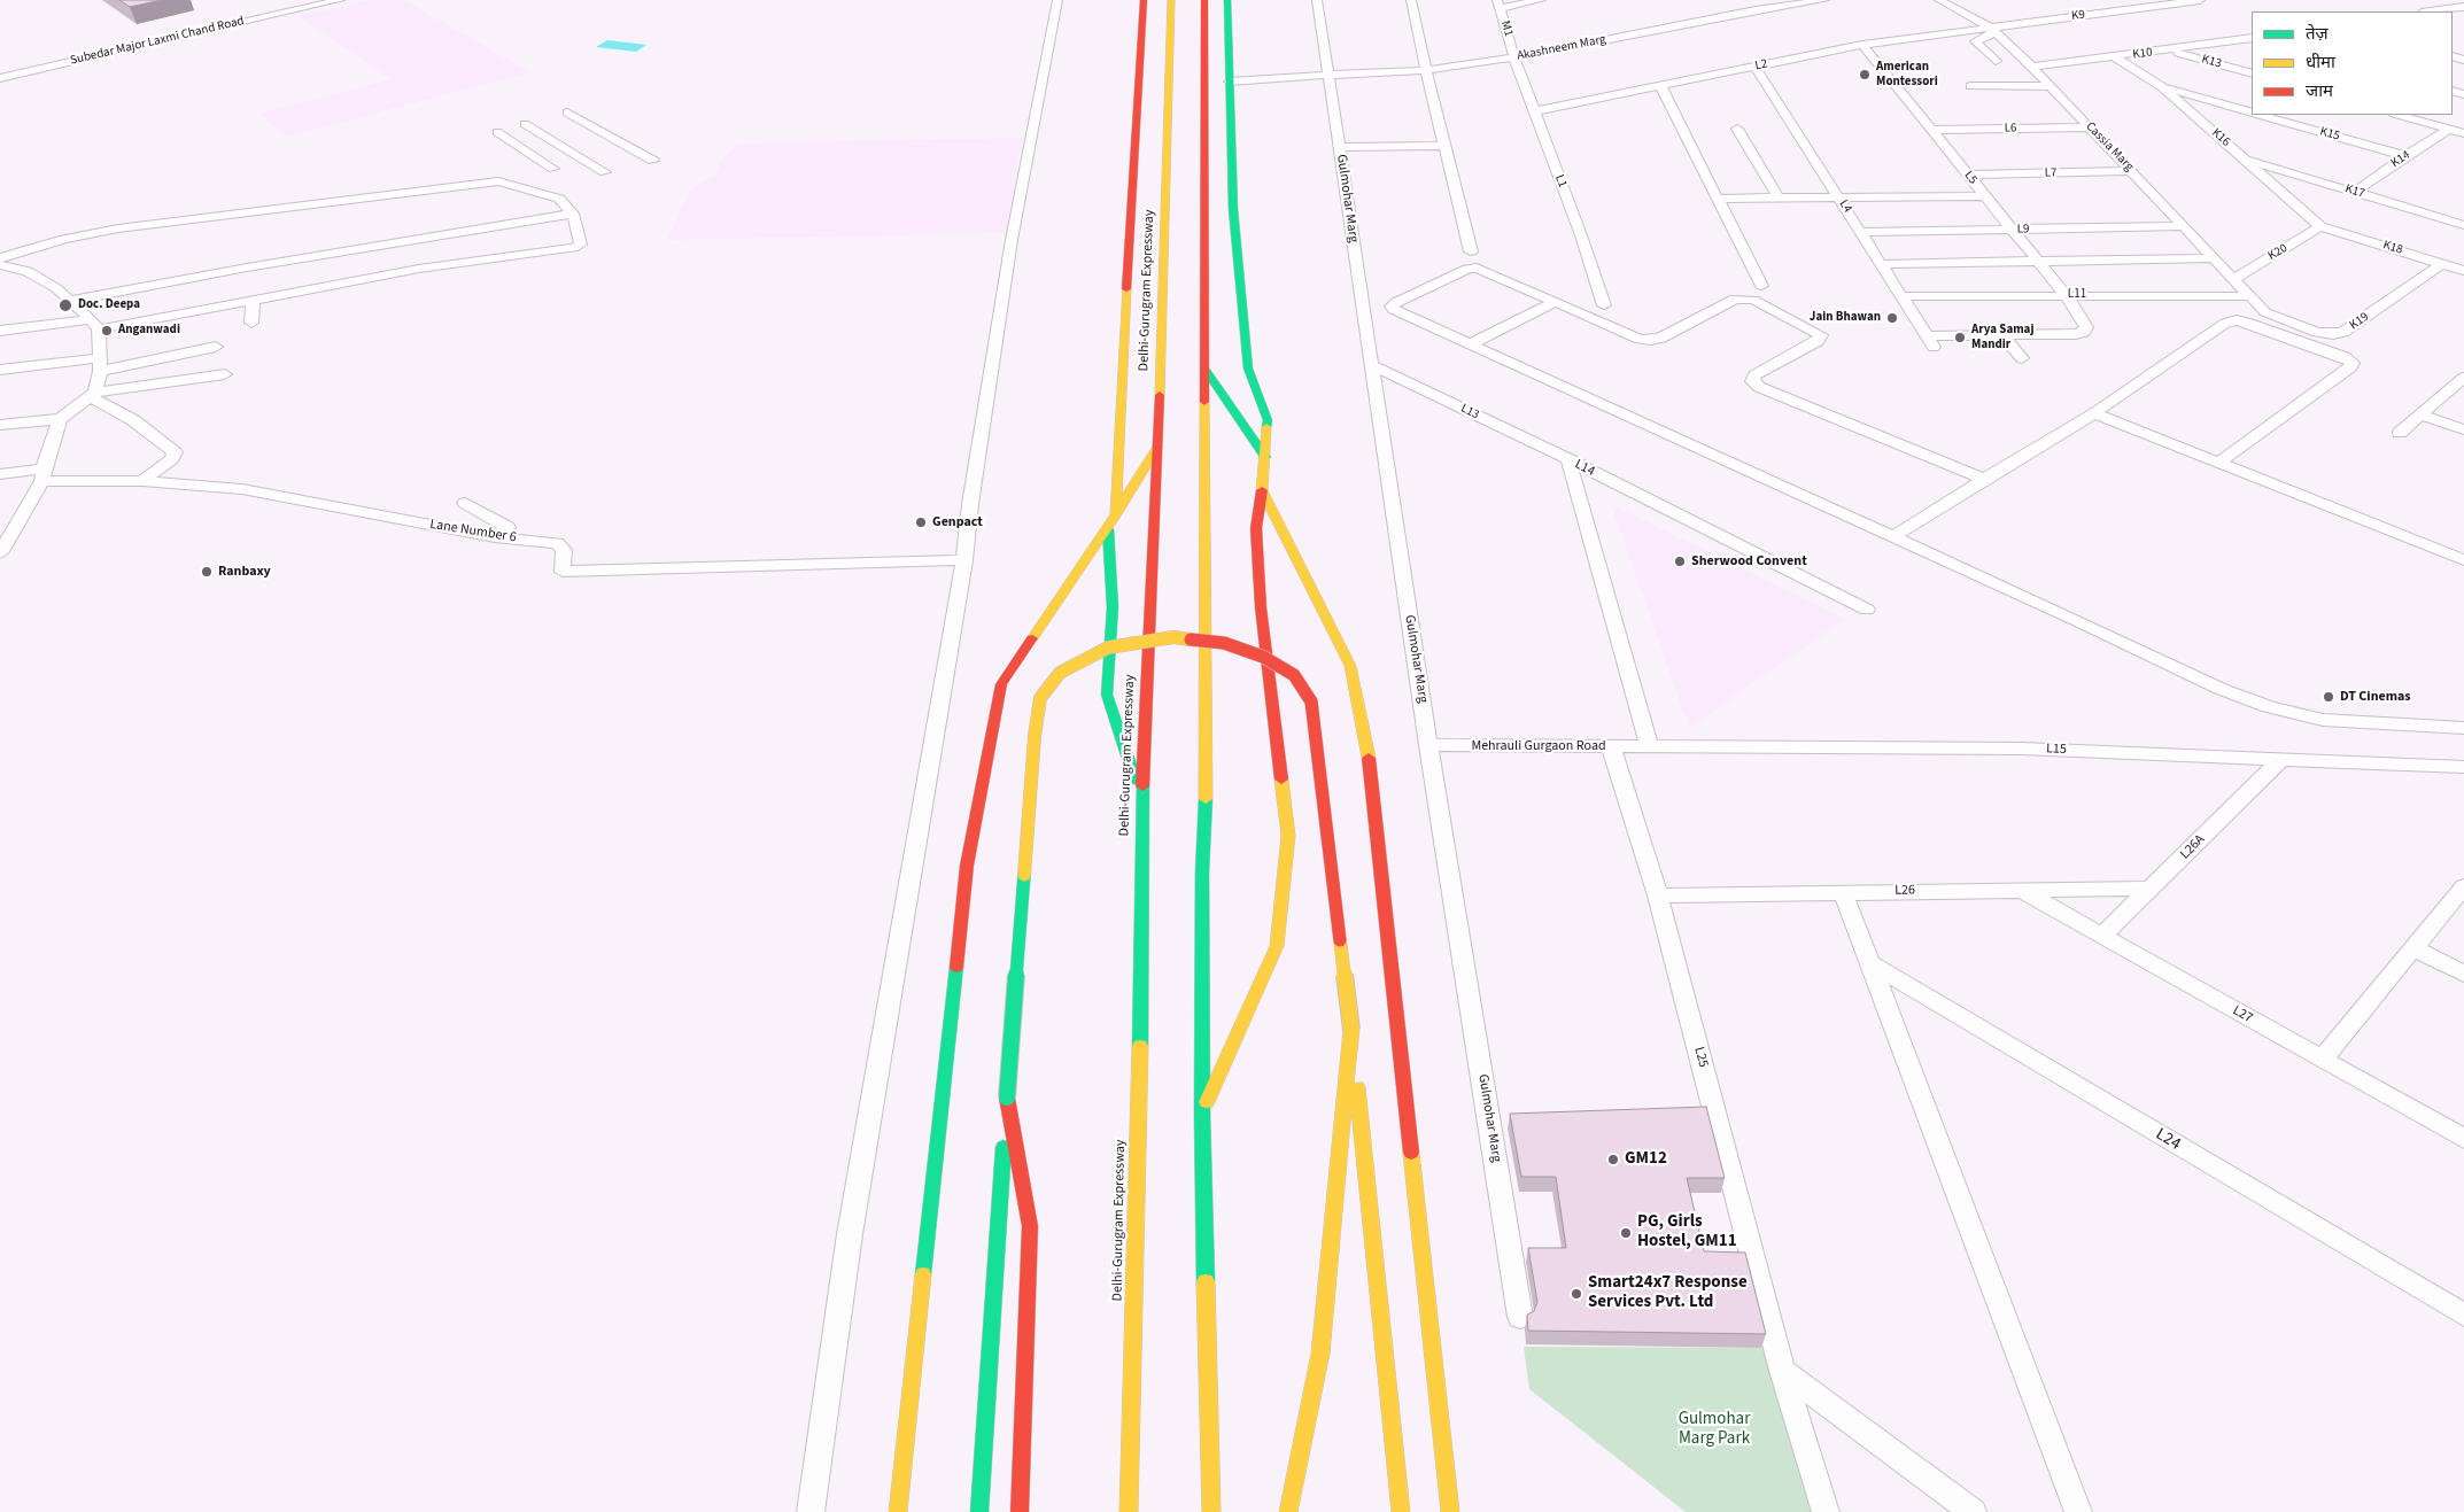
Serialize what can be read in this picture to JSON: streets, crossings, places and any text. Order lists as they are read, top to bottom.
{
  "streets": {
    "main road": ["Delhi-Gurugram Expressway"],
    "street": [
      "K9",
      "M1",
      "Subedar Major Laxmi Chand Road",
      "Akashneem Marg",
      "K10",
      "K13",
      "L2",
      "L6",
      "K15",
      "K16",
      "Cassia Marg",
      "K14",
      "L7",
      "L5",
      "L1",
      "K17",
      "Gulmohar Marg",
      "L4",
      "L9",
      "K18",
      "K20",
      "L11",
      "K19",
      "L13",
      "L14",
      "Lane Number 6",
      "Mehrauli Gurgaon Road",
      "L15",
      "L26A",
      "L26",
      "L27",
      "L25",
      "L24"
    ]
  },
  "crossings": [
    ["K9", "L2"],
    ["K9", "Cassia Marg"],
    ["M1", "Akashneem Marg"],
    ["M1", "L1"],
    ["Akashneem Marg", "L1"],
    ["Akashneem Marg", "Gulmohar Marg"],
    ["K10", "K13"],
    ["K10", "K16"],
    ["K10", "Cassia Marg"],
    ["L2", "Cassia Marg"],
    ["L2", "L5"],
    ["L2", "L1"],
    ["L2", "L4"],
    ["L6", "Cassia Marg"],
    ["L6", "L5"],
    ["K15", "K16"],
    ["K15", "K14"],
    ["K16", "K17"],
    ["K16", "K18"],
    ["K16", "K20"],
    ["Cassia Marg", "L7"],
    ["Cassia Marg", "L9"],
    ["Cassia Marg", "K20"],
    ["Cassia Marg", "L11"],
    ["Cassia Marg", "K19"],
    ["K14", "K17"],
    ["L7", "L5"],
    ["L5", "L9"],
    ["L5", "L11"],
    ["Gulmohar Marg", "L13"],
    ["Gulmohar Marg", "Mehrauli Gurgaon Road"],
    ["L4", "L9"],
    ["L4", "L11"],
    ["K18", "K20"],
    ["K18", "K19"],
    ["L13", "L14"],
    ["L14", "Mehrauli Gurgaon Road"],
    ["L14", "L15"],
    ["Mehrauli Gurgaon Road", "L15"],
    ["Mehrauli Gurgaon Road", "L25"],
    ["L15", "L26A"],
    ["L26A", "L26"],
    ["L26A", "L27"],
    ["L26", "L27"],
    ["L26", "L25"]
  ],
  "parks": ["Gulmohar Marg Park"],
  "places": [
    "American Montessori",
    "Doc. Deepa",
    "Jain Bhawan",
    "Anganwadi",
    "Arya Samaj Mandir",
    "Genpact",
    "Sherwood Convent",
    "Ranbaxy",
    "DT Cinemas",
    "GM12",
    "PG, Girls Hostel, GM11",
    "Smart24x7 Response Services Pvt. Ltd"
  ],
  "legend": ["तेज़", "धीमा", "जाम"]
}
